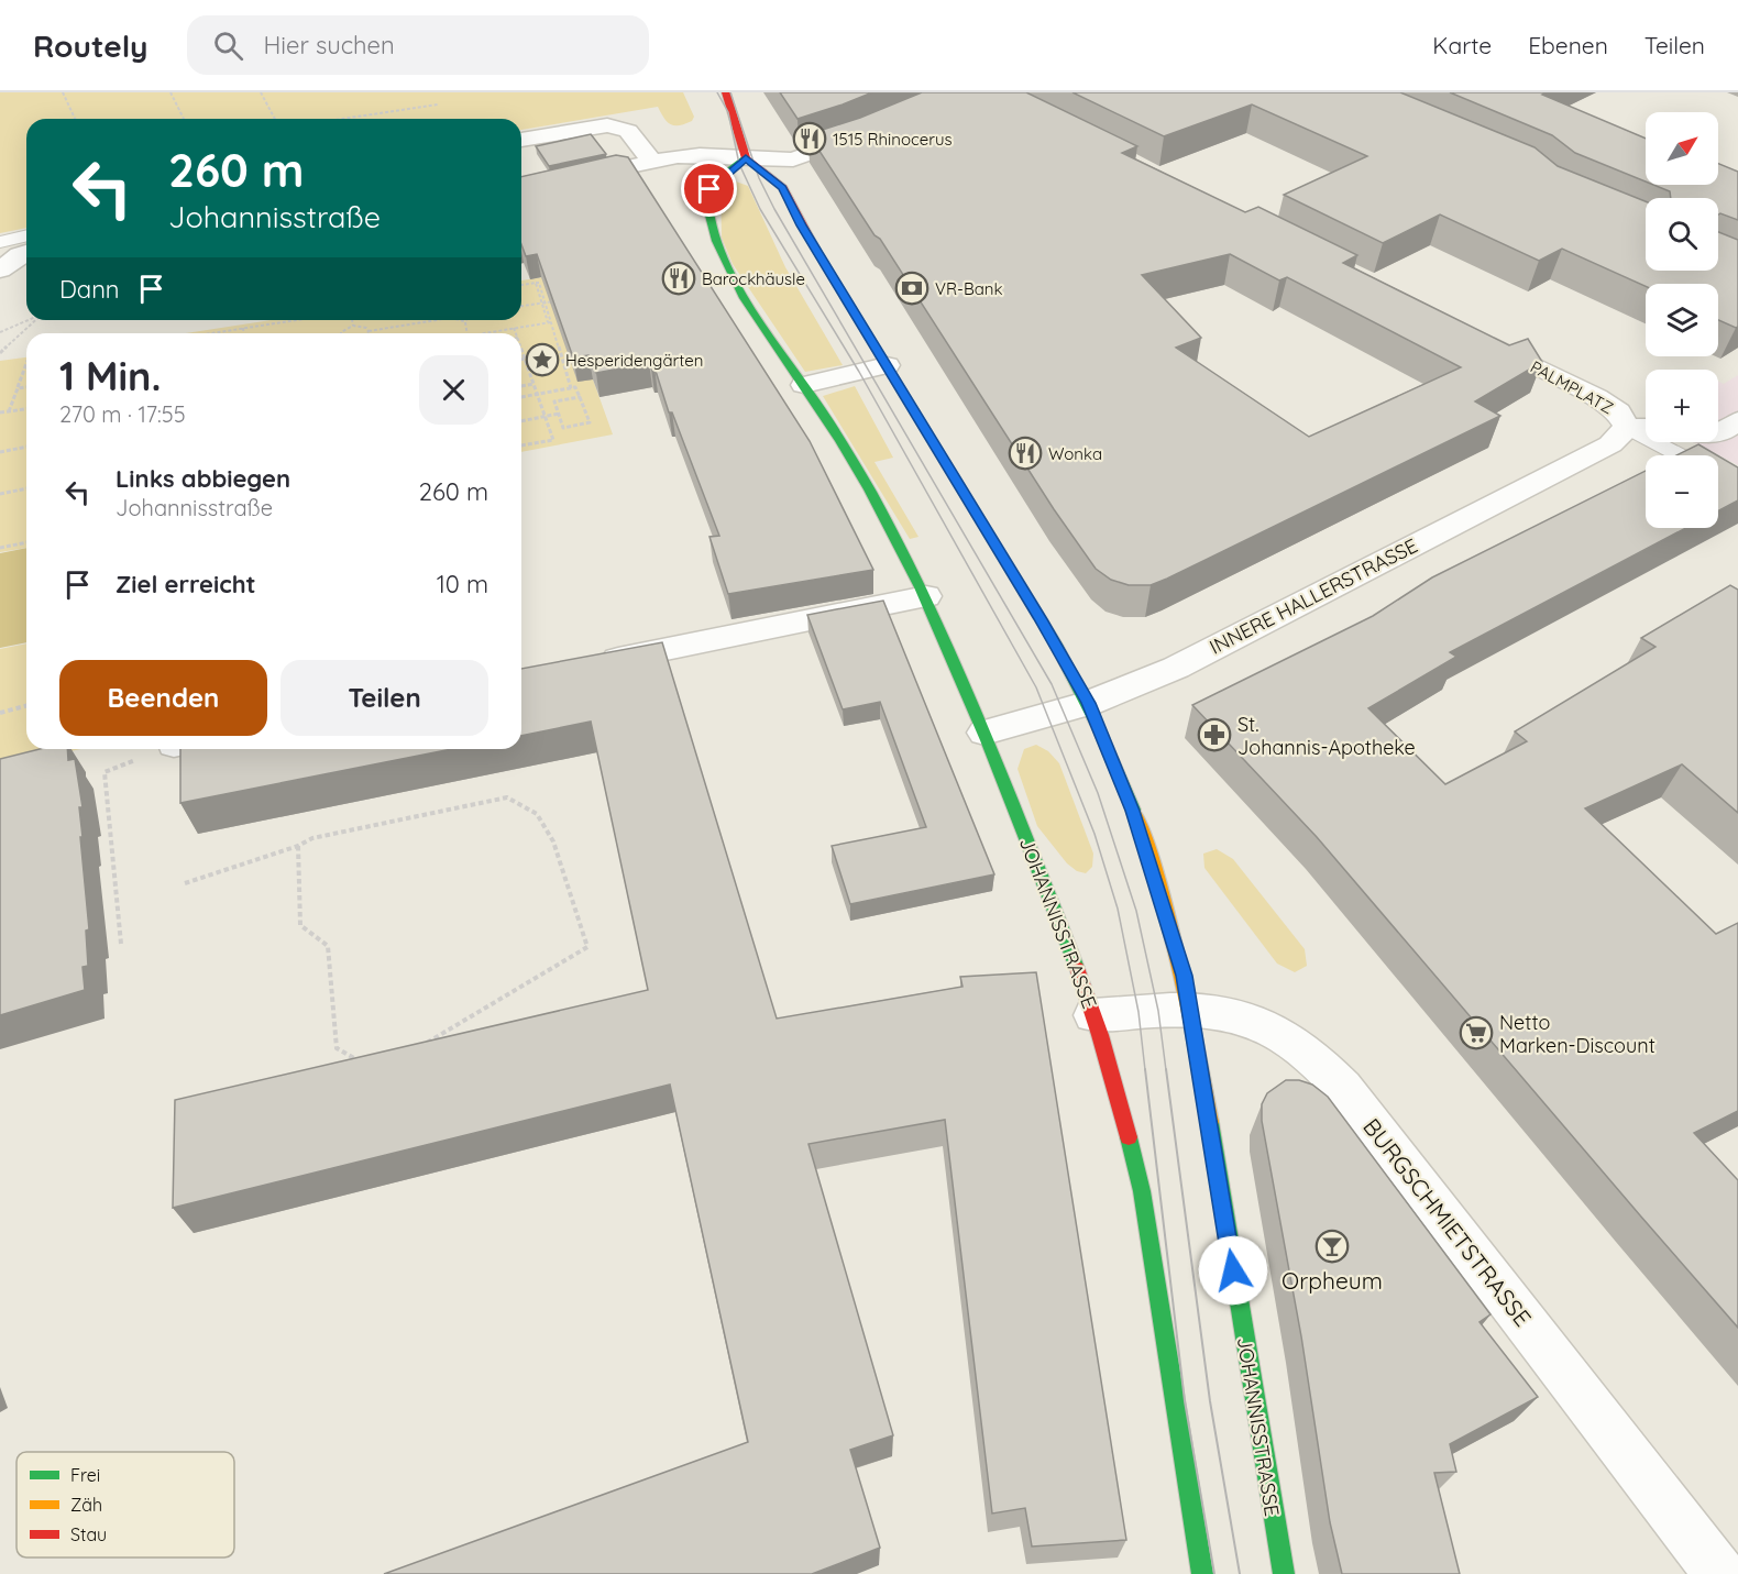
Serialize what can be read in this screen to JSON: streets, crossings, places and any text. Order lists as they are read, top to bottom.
{
  "streets": {
    "main road": ["JOHANNISSTRASSE"],
    "street": ["PALMPLATZ", "INNERE HALLERSTRASSE", "BURGSCHMIETSTRASSE"]
  },
  "crossings": [
    ["PALMPLATZ", "INNERE HALLERSTRASSE"],
    ["INNERE HALLERSTRASSE", "JOHANNISSTRASSE"],
    ["JOHANNISSTRASSE", "BURGSCHMIETSTRASSE"]
  ],
  "places": {
    "restaurant": ["1515 Rhinocerus", "Barockhäusle", "Wonka"],
    "bank": ["VR-Bank"],
    "place": ["Hesperidengärten"],
    "pharmacy": ["St. Johannis-Apotheke"],
    "supermarket": ["Netto Marken-Discount"],
    "bar": ["Orpheum"]
  },
  "legend": ["Frei", "Zäh", "Stau"],
  "north": "top right",
  "page": {
    "header": "Routely",
    "search": "Hier suchen",
    "nav": ["Karte", "Ebenen", "Teilen"],
    "map_buttons": ["+", "−"],
    "turn": ["260 m", "Johannisstraße"],
    "then": "Dann",
    "heading": ["1 Min.", "270 m · 17:55"],
    "list": [
      {
        "name": "Links abbiegen",
        "note": "Johannisstraße",
        "value": "260 m"
      },
      {
        "name": "Ziel erreicht",
        "value": "10 m"
      }
    ],
    "buttons": ["Beenden", "Teilen"]
  }
}
